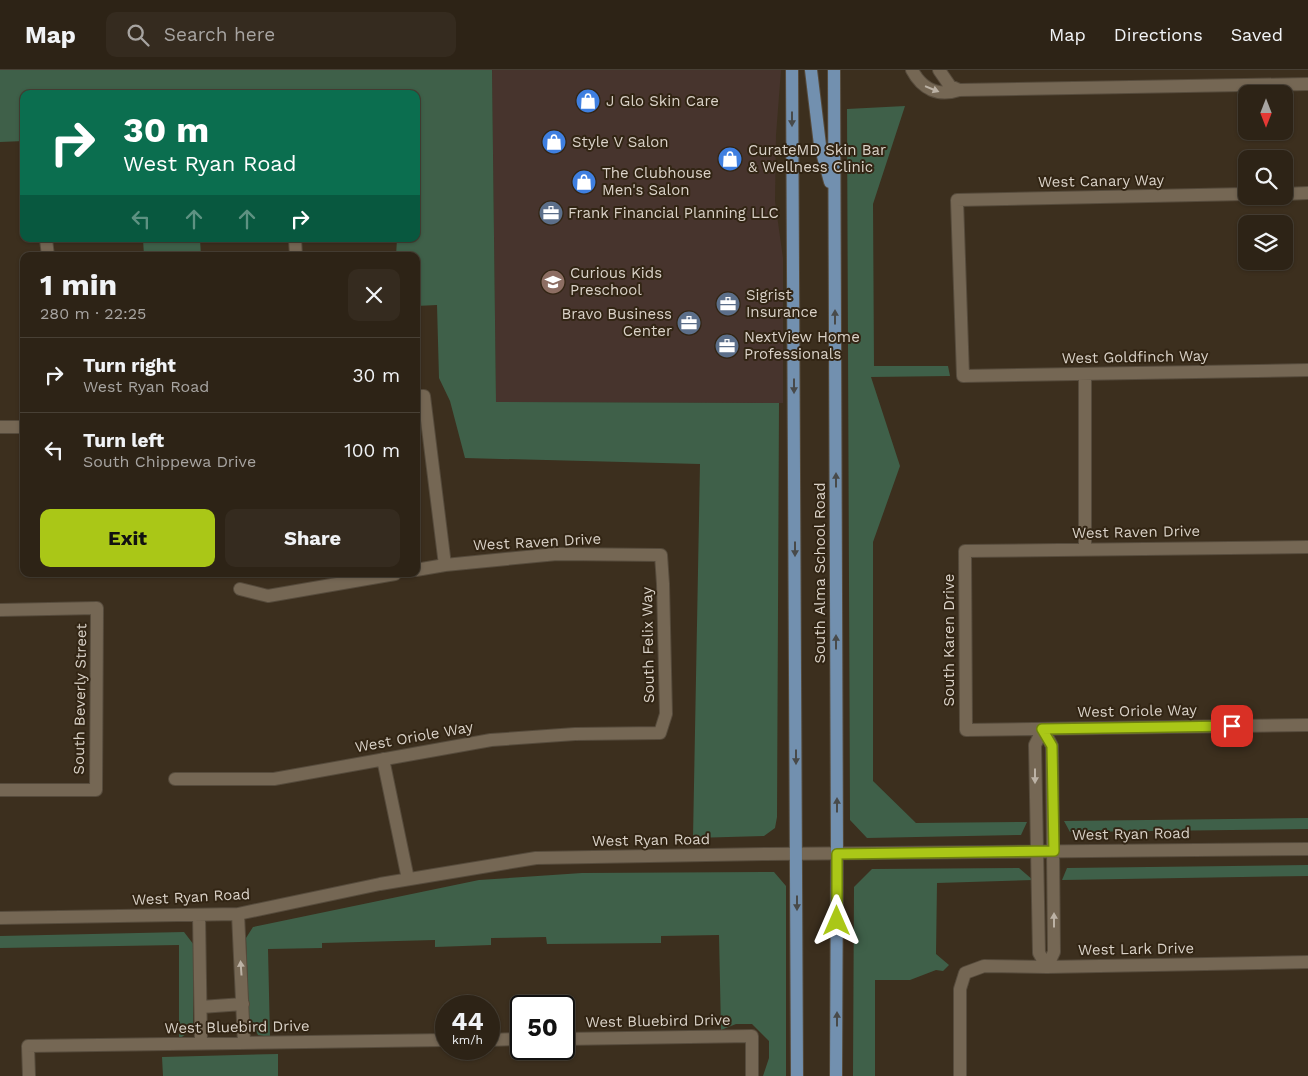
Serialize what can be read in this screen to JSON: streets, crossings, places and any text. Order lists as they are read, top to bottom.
{
  "streets": {
    "main road": ["South Alma School Road"],
    "street": [
      "West Canary Way",
      "West Goldfinch Way",
      "West Raven Drive",
      "South Karen Drive",
      "South Felix Way",
      "South Beverly Street",
      "West Oriole Way",
      "West Ryan Road",
      "West Lark Drive",
      "West Bluebird Drive"
    ]
  },
  "crossings": [
    ["West Canary Way", "West Goldfinch Way"],
    ["West Raven Drive", "South Karen Drive"],
    ["West Raven Drive", "South Felix Way"],
    ["South Alma School Road", "West Ryan Road"],
    ["South Karen Drive", "West Oriole Way"],
    ["South Felix Way", "West Oriole Way"]
  ],
  "places": {
    "shop": [
      "J Glo Skin Care",
      "Style V Salon",
      "CurateMD Skin Bar & Wellness Clinic",
      "The Clubhouse Men's Salon"
    ],
    "office": [
      "Frank Financial Planning LLC",
      "Sigrist Insurance",
      "Bravo Business Center",
      "NextView Home Professionals"
    ],
    "school or university": ["Curious Kids Preschool"]
  },
  "north": "bottom",
  "page": {
    "header": "Map",
    "search": "Search here",
    "nav": ["Map", "Directions", "Saved"],
    "turn": ["30 m", "West Ryan Road"],
    "heading": ["1 min", "280 m · 22:25"],
    "list": [
      {
        "name": "Turn right",
        "note": "West Ryan Road",
        "value": "30 m"
      },
      {
        "name": "Turn left",
        "note": "South Chippewa Drive",
        "value": "100 m"
      }
    ],
    "buttons": ["Exit", "Share"],
    "speed": "44 km/h",
    "limit": "50"
  }
}
